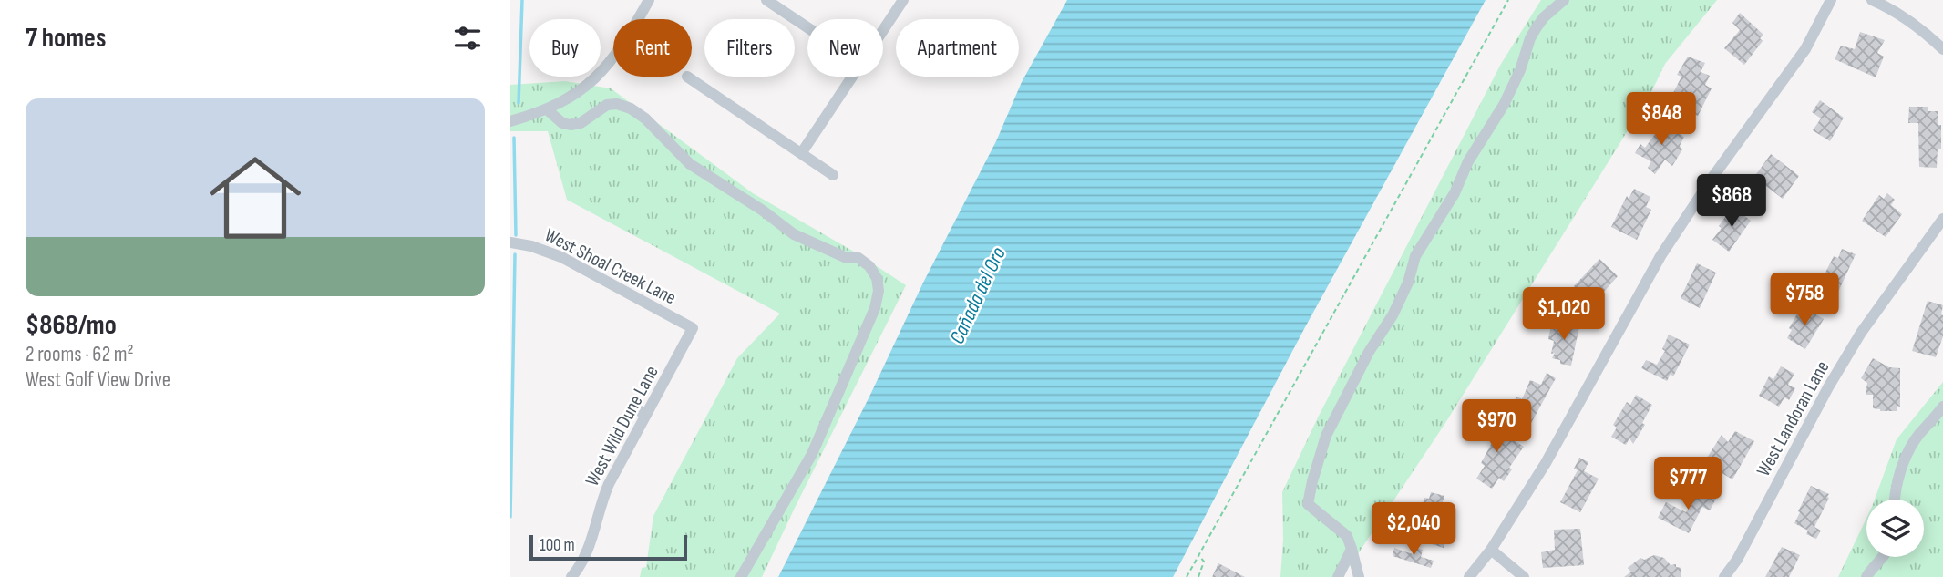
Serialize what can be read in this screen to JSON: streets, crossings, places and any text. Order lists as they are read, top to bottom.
{
  "streets": {
    "street": ["West Shoal Creek Lane", "West Landoran Lane", "West Wild Dune Lane"]
  },
  "crossings": [
    ["West Shoal Creek Lane", "West Wild Dune Lane"]
  ],
  "water": ["Cañada del Oro"],
  "scale_bar": "100 m",
  "page": {
    "heading": "7 homes",
    "chip": [
      "Buy",
      "Rent",
      "Filters",
      "New",
      "Apartment"
    ],
    "list": [
      {
        "name": "$868/mo",
        "note": "2 rooms · 62 m² · West Golf View Drive"
      }
    ],
    "price": [
      "$848",
      "$868",
      "$758",
      "$1,020",
      "$970",
      "$777",
      "$2,040"
    ],
    "scale": "100 m"
  }
}
